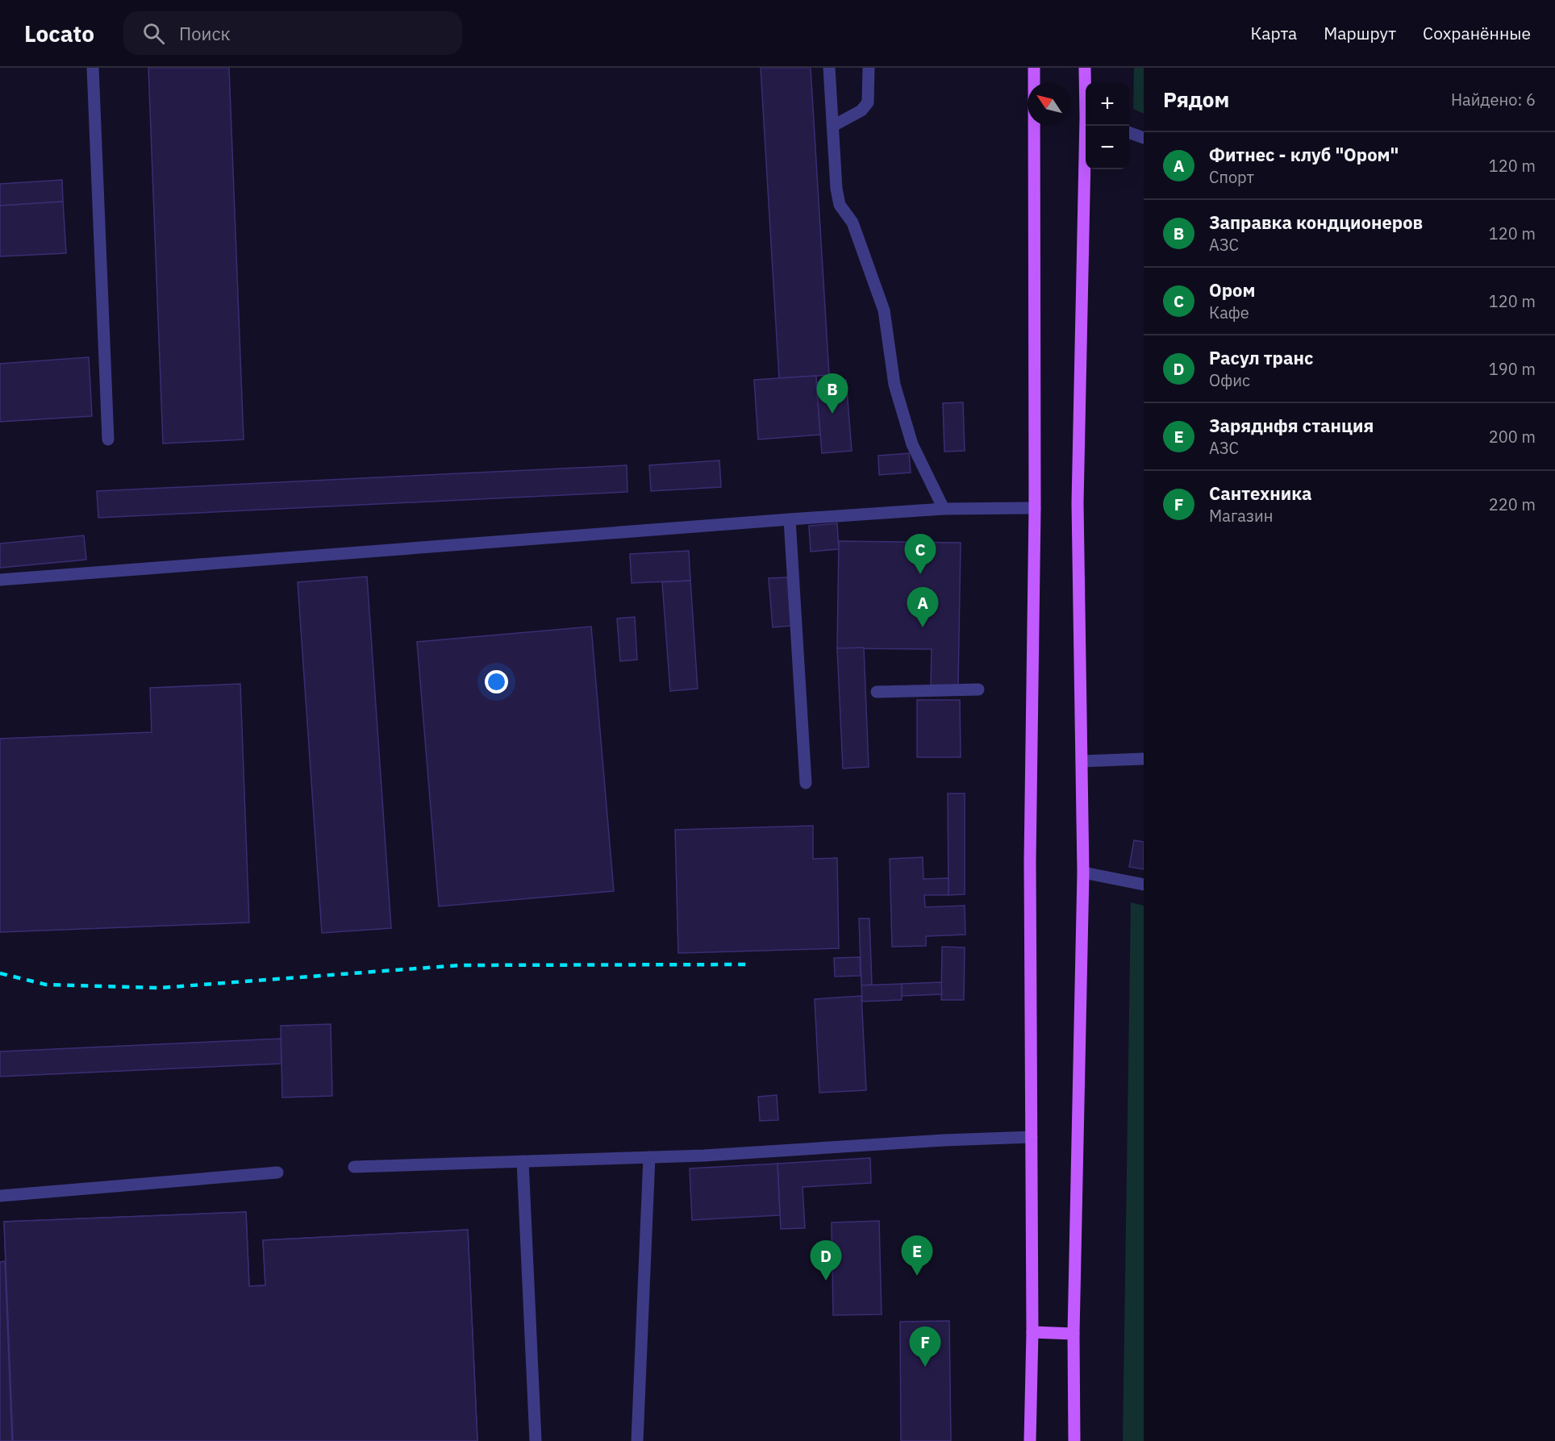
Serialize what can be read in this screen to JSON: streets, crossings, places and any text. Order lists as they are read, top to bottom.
{
  "north": "top left",
  "page": {
    "header": "Locato",
    "search": "Поиск",
    "nav": ["Карта", "Маршрут", "Сохранённые"],
    "heading": ["Рядом", "Найдено: 6"],
    "map_buttons": ["+", "−"],
    "list": [
      {
        "mark": "A",
        "name": "Фитнес - клуб \"Ором\"",
        "note": "Спорт",
        "value": "120 m"
      },
      {
        "mark": "B",
        "name": "Заправка кондционеров",
        "note": "АЗС",
        "value": "120 m"
      },
      {
        "mark": "C",
        "name": "Ором",
        "note": "Кафе",
        "value": "120 m"
      },
      {
        "mark": "D",
        "name": "Расул транс",
        "note": "Офис",
        "value": "190 m"
      },
      {
        "mark": "E",
        "name": "Заряднфя станция",
        "note": "АЗС",
        "value": "200 m"
      },
      {
        "mark": "F",
        "name": "Сантехника",
        "note": "Магазин",
        "value": "220 m"
      }
    ],
    "pins": [
      "B",
      "C",
      "A",
      "E",
      "D",
      "F"
    ]
  }
}
